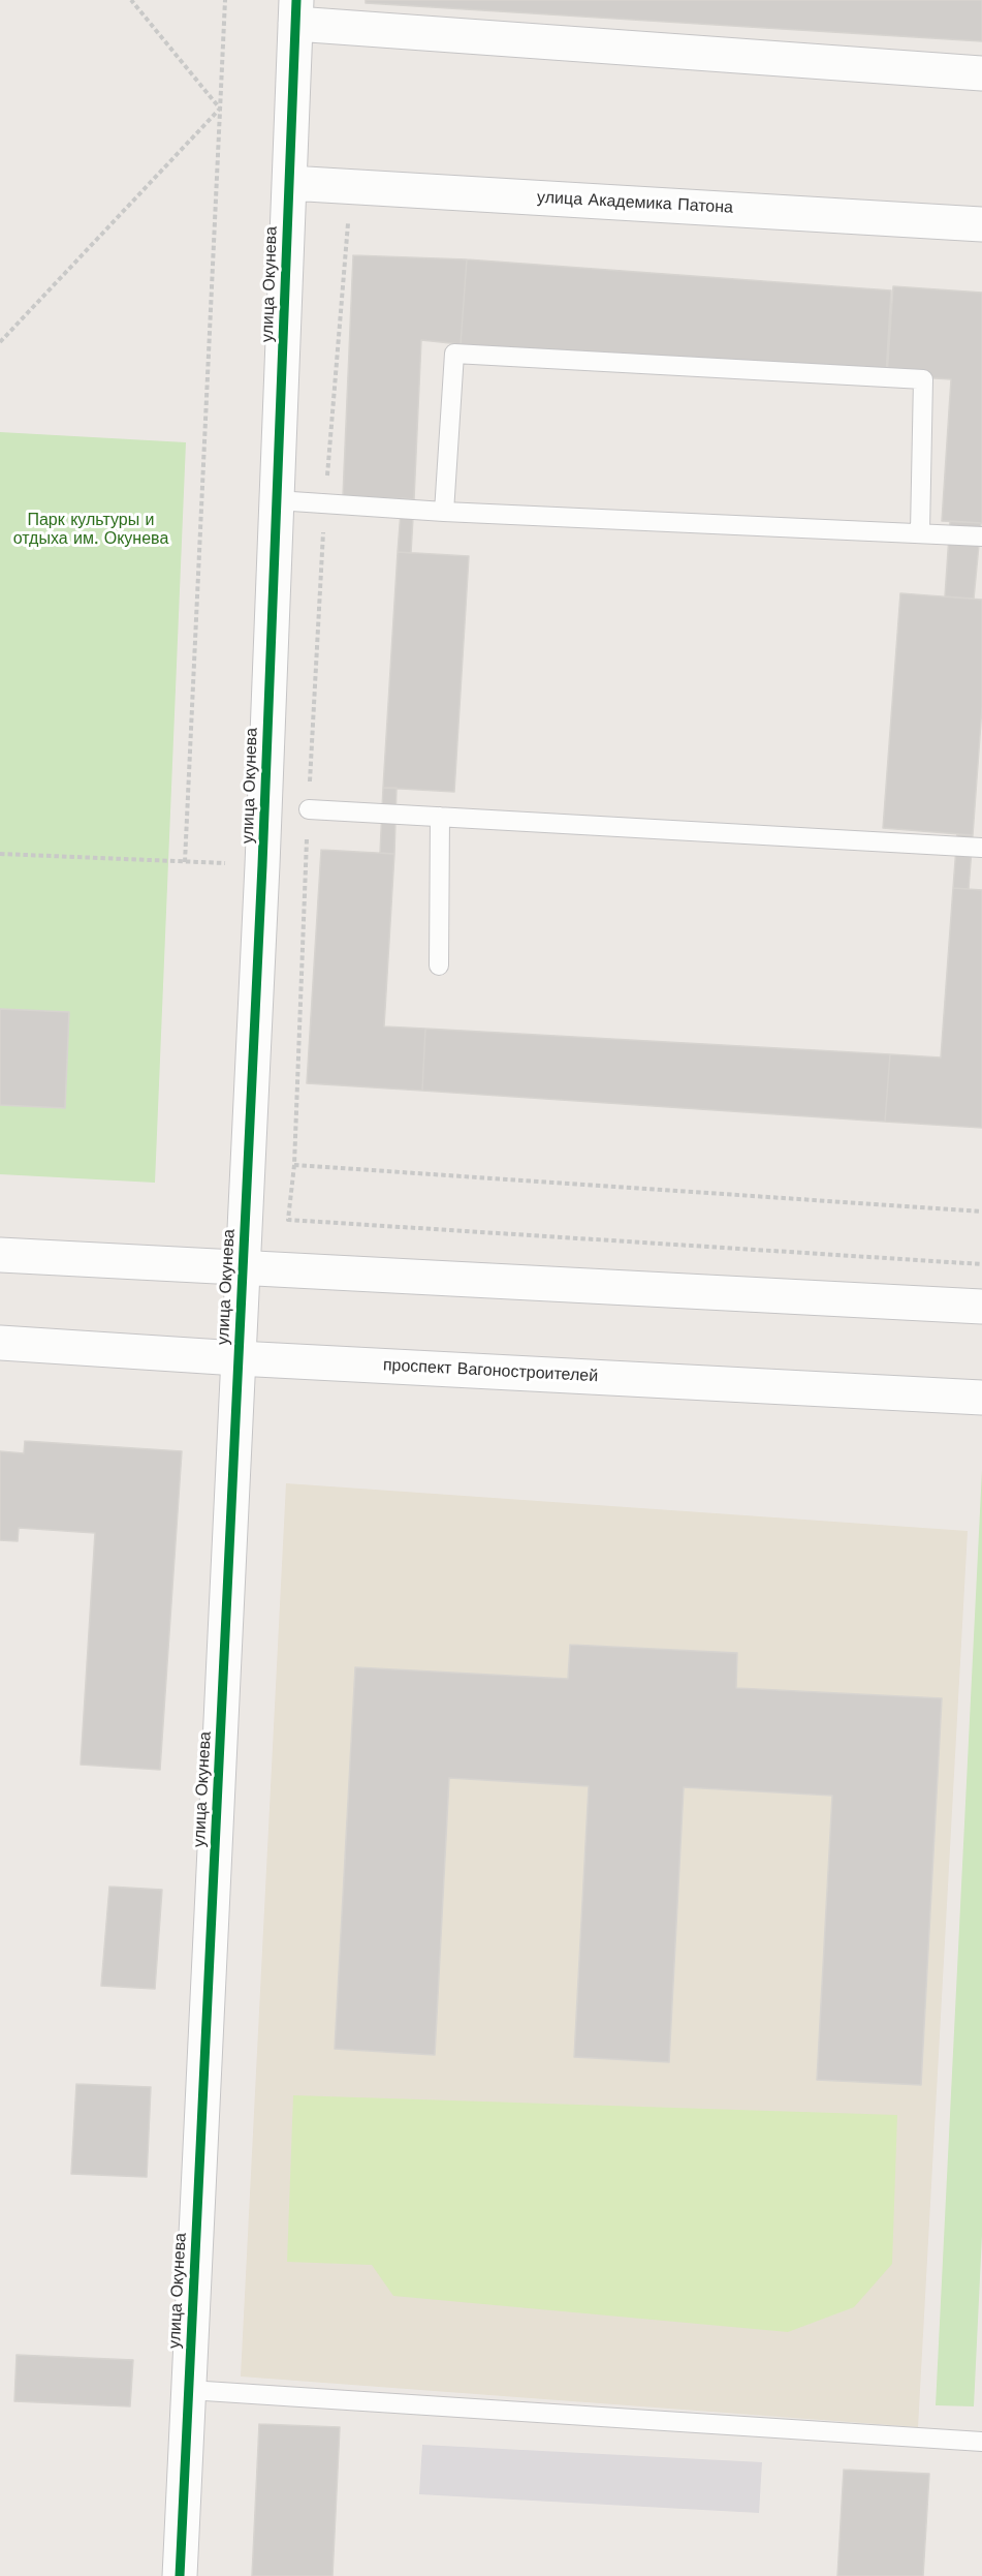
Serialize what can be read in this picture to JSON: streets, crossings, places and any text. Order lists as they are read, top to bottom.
{
  "streets": {
    "street": ["улица Академика Патона", "улица Окунева", "проспект Вагоностроителей"]
  },
  "crossings": [
    ["улица Академика Патона", "улица Окунева"],
    ["улица Окунева", "проспект Вагоностроителей"]
  ],
  "parks": ["Парк культуры и отдыха им. Окунева"]
}
